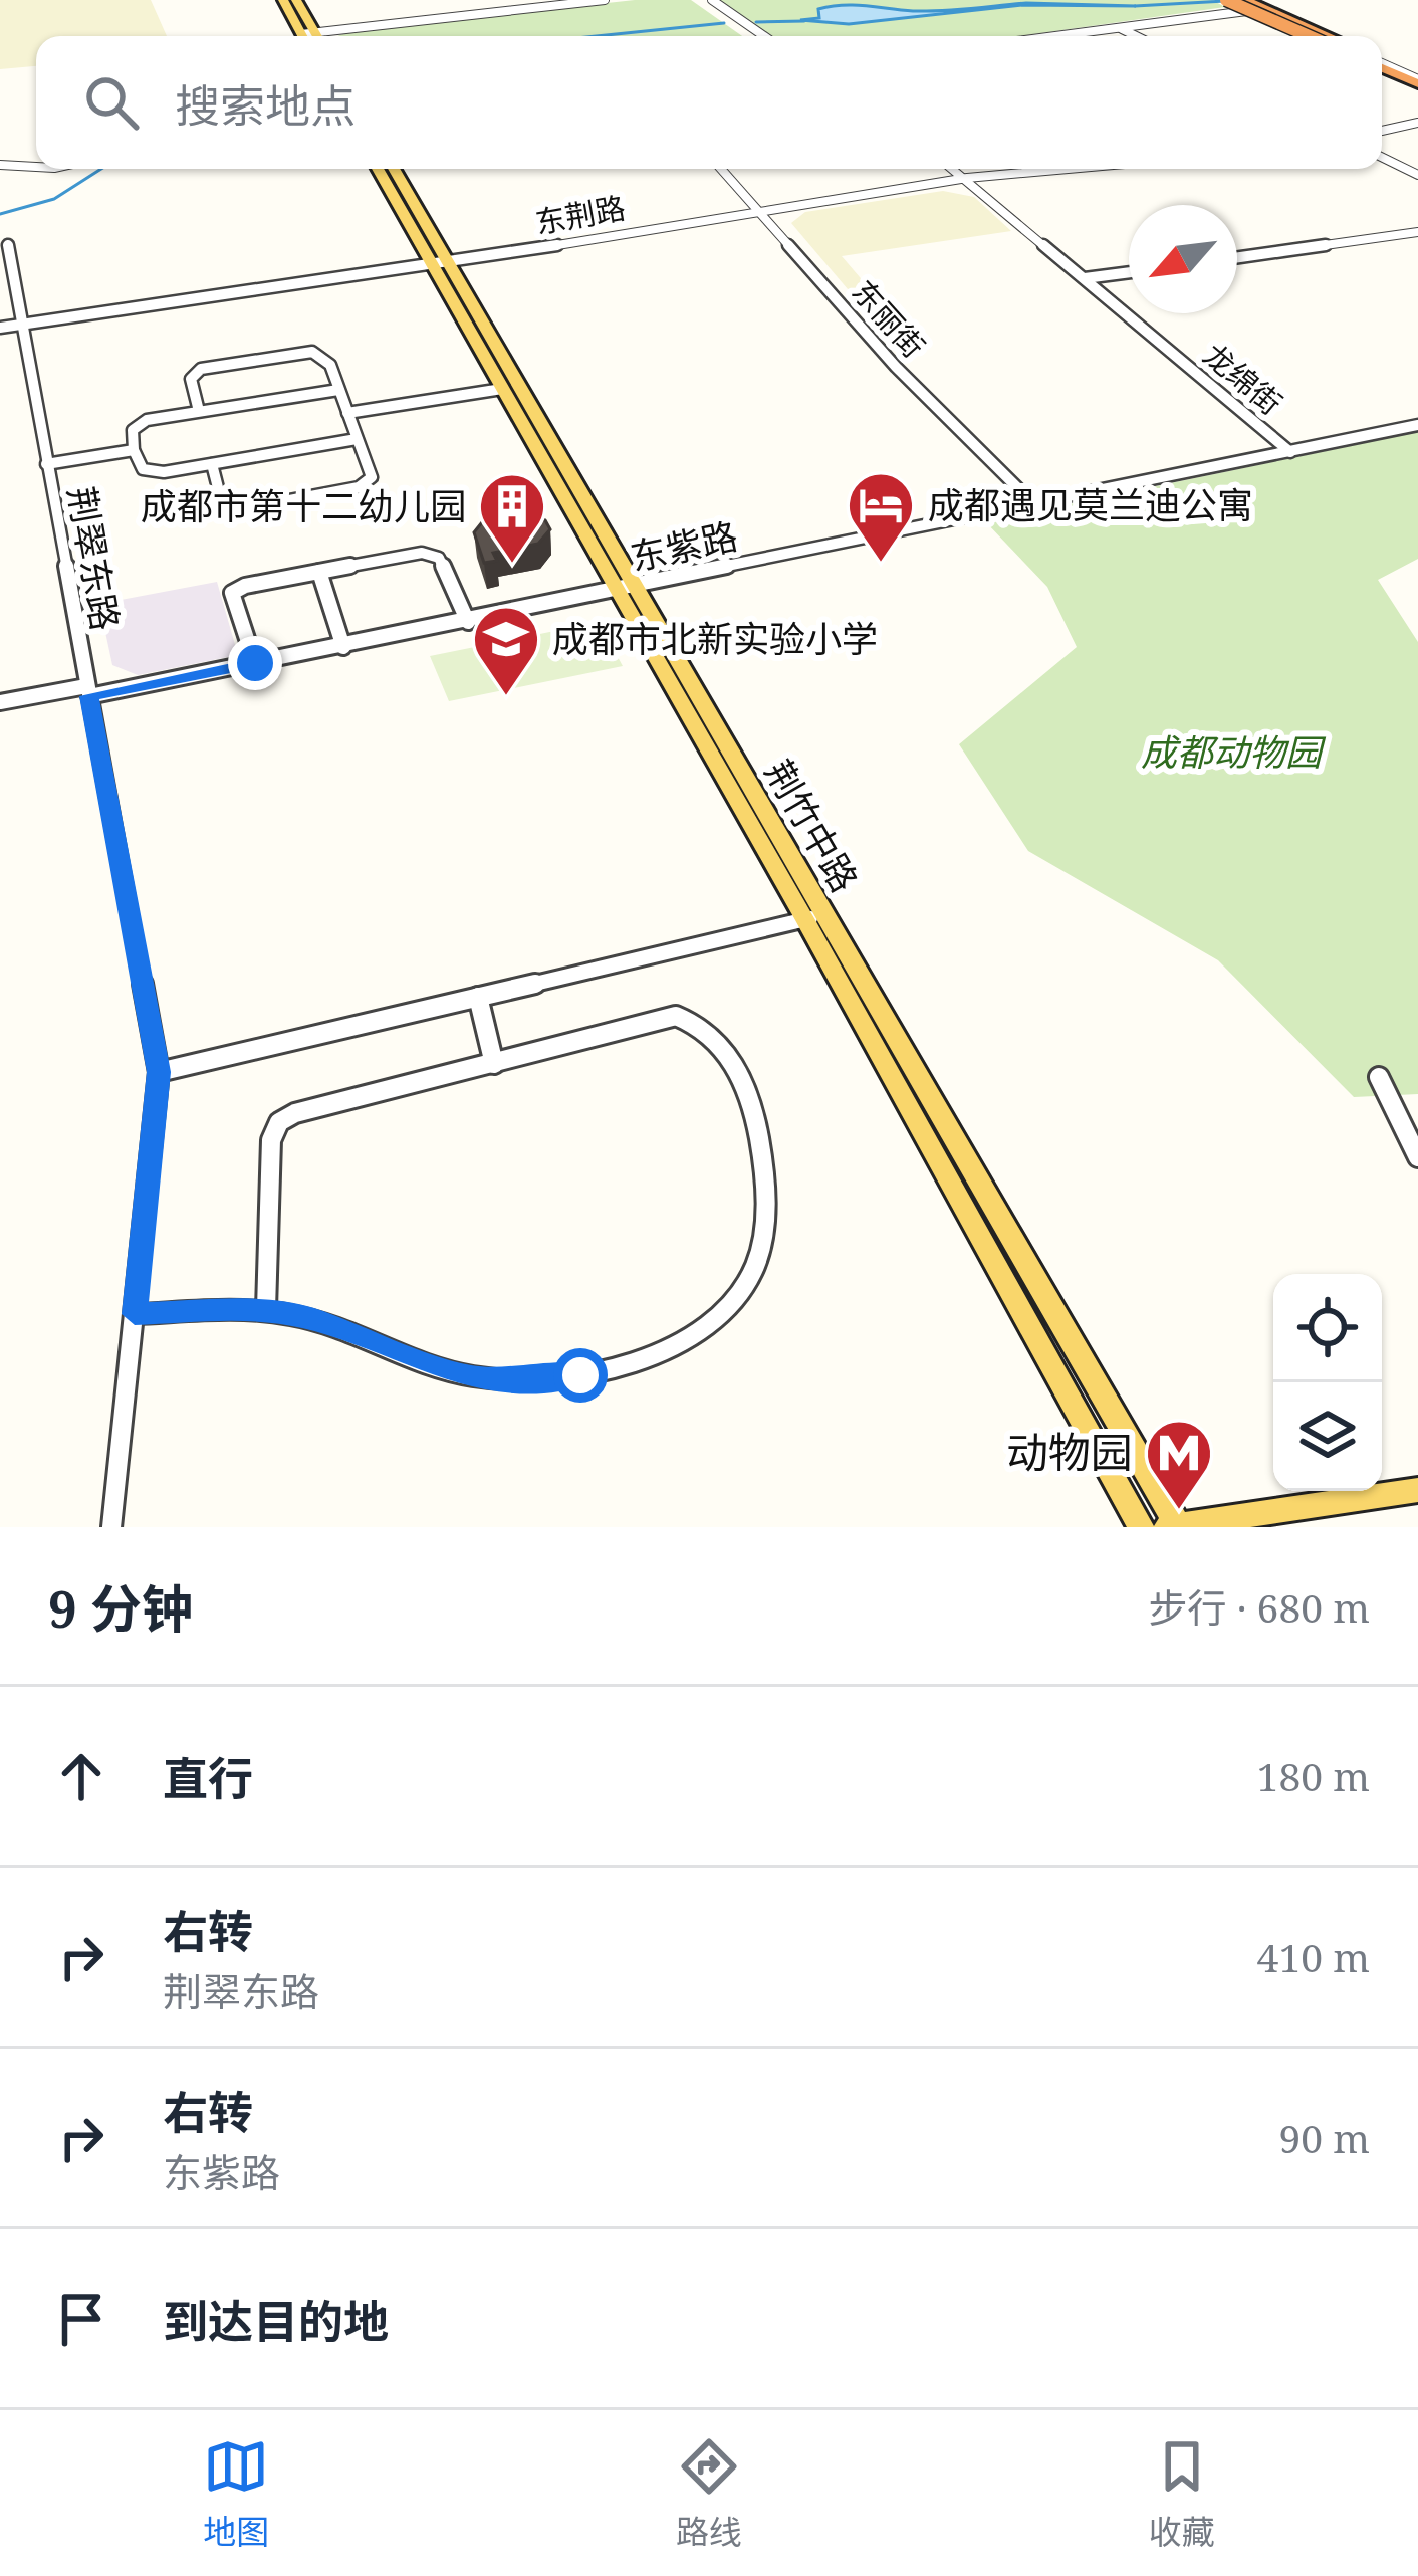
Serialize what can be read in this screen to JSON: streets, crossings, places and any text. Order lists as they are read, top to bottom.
{
  "streets": {
    "main road": ["荆竹中路"],
    "street": [
      "东荆路",
      "东丽街",
      "龙绵街",
      "东紫路",
      "荆翠东路"
    ]
  },
  "crossings": [
    ["东荆路", "东丽街"],
    ["东荆路", "龙绵街"],
    ["东荆路", "荆翠东路"],
    ["东荆路", "荆竹中路"],
    ["东丽街", "东紫路"],
    ["龙绵街", "东紫路"],
    ["东紫路", "荆翠东路"],
    ["东紫路", "荆竹中路"]
  ],
  "parks": ["成都动物园"],
  "places": {
    "hotel": ["成都遇见莫兰迪公寓"],
    "building": ["成都市第十二幼儿园"],
    "school or university": ["成都市北新实验小学"],
    "metro station": ["动物园"]
  },
  "north": "bottom left",
  "page": {
    "search": "搜索地点",
    "heading": ["9 分钟", "步行 · 680 m"],
    "list": [
      ["直行", "180 m"],
      ["右转", "荆翠东路", "410 m"],
      ["右转", "东紫路", "90 m"],
      "到达目的地"
    ],
    "nav": ["地图", "路线", "收藏"]
  }
}
